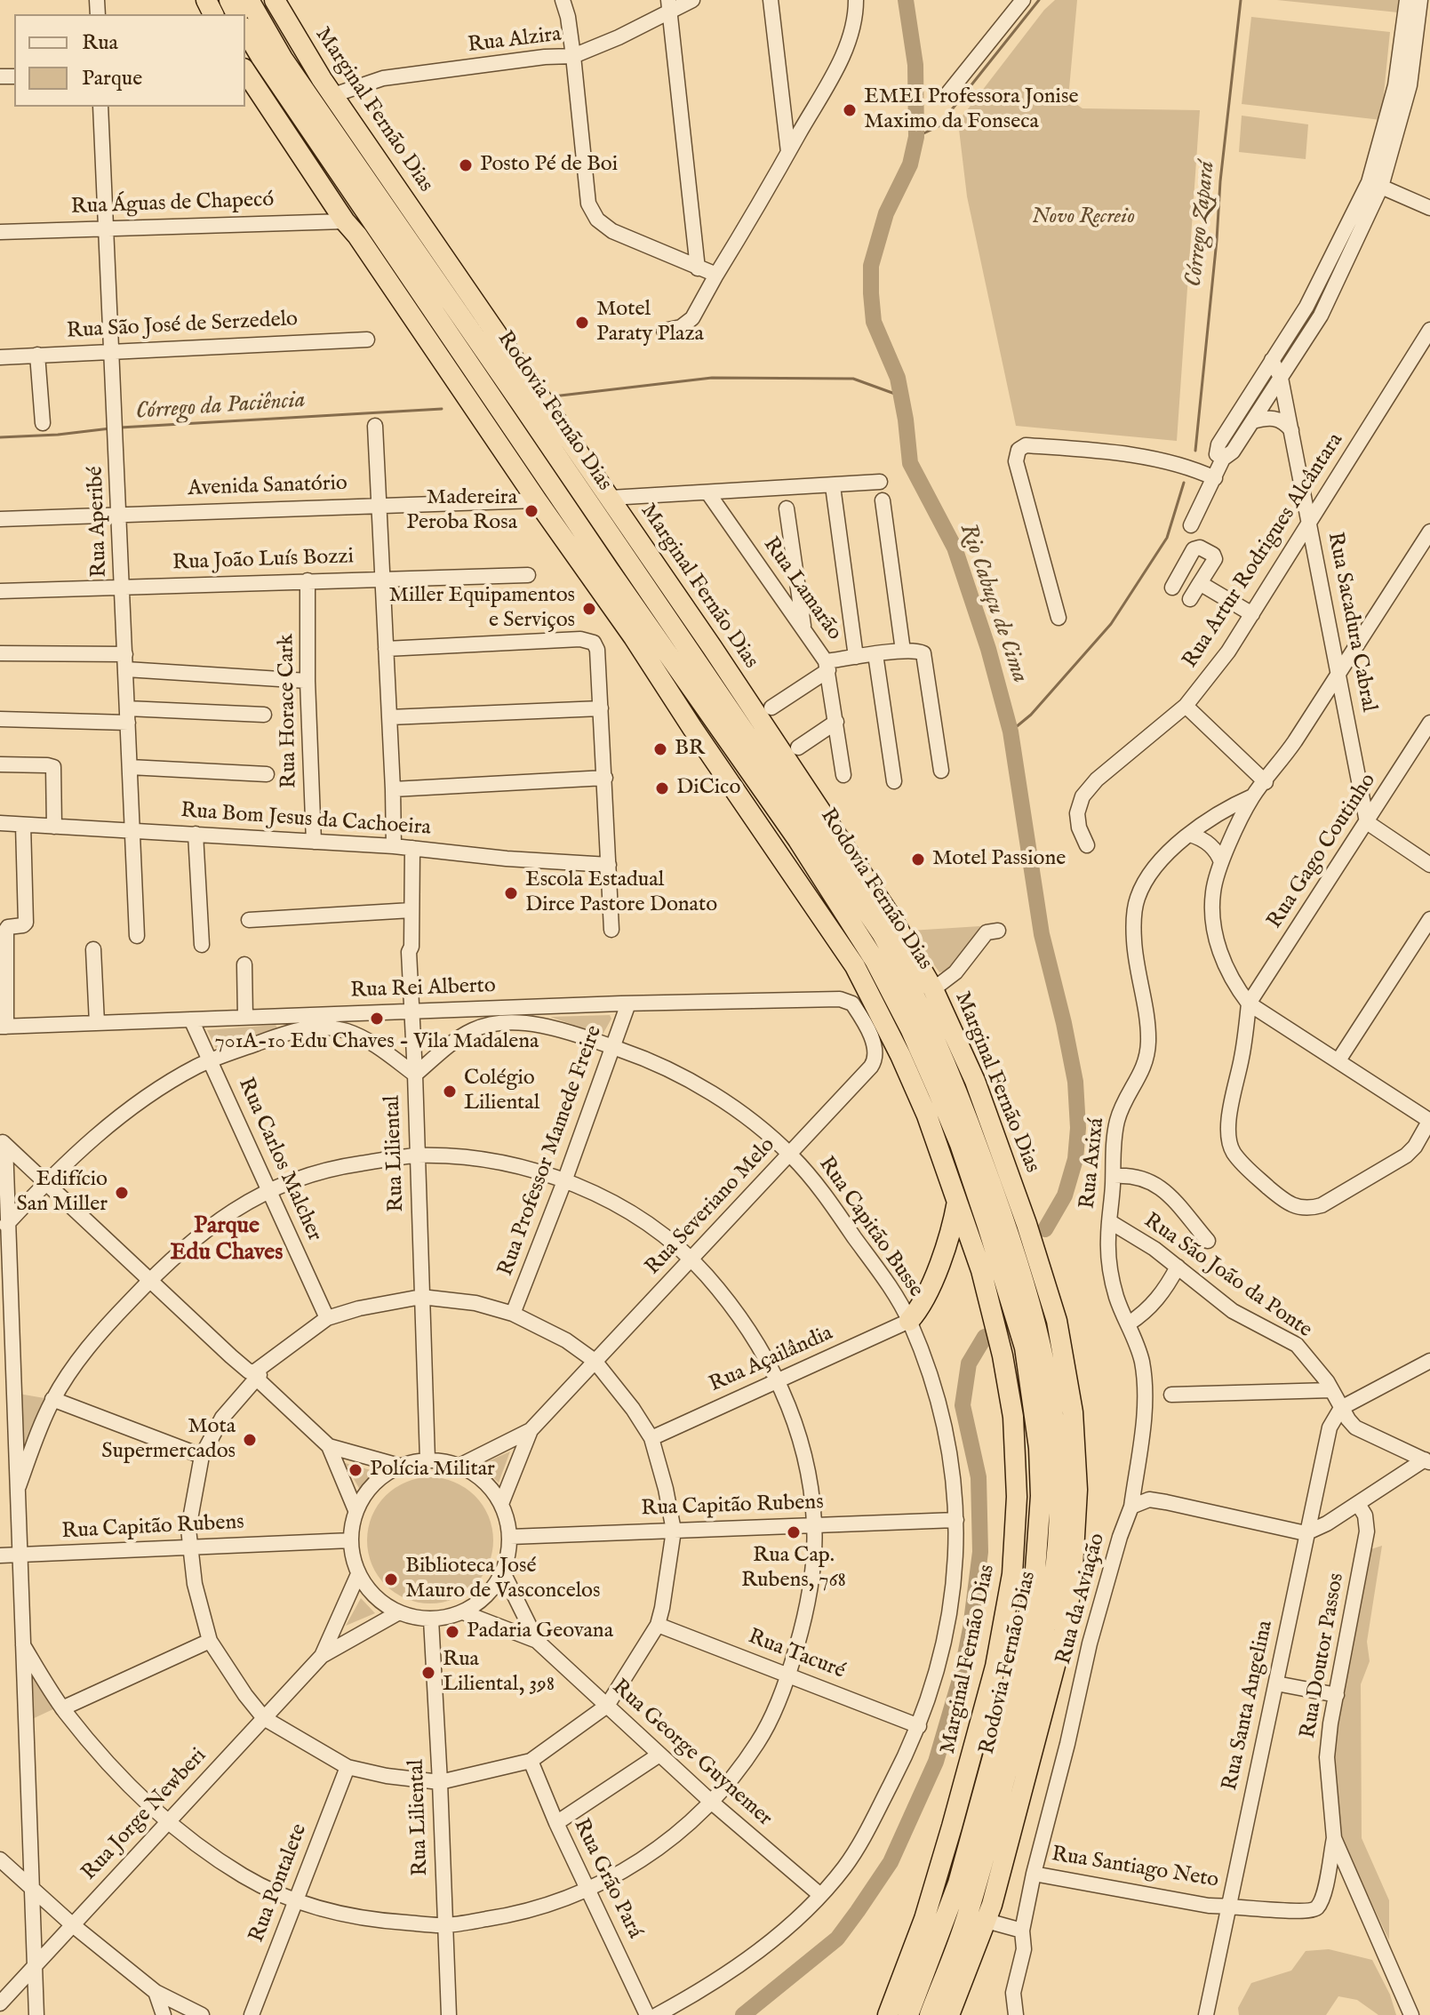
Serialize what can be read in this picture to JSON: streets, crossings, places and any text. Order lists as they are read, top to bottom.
{
  "streets": {
    "highway": ["Marginal Fernão Dias", "Rodovia Fernão Dias"],
    "street": [
      "Rua Alzira",
      "Rua Águas de Chapecó",
      "Rua São José de Serzedelo",
      "Avenida Sanatório",
      "Rua Aperibé",
      "Rua Artur Rodrigues Alcântara",
      "Rua João Luís Bozzi",
      "Rua Lamarão",
      "Rua Sacadura Cabral",
      "Rua Horace Cark",
      "Rua Bom Jesus da Cachoeira",
      "Rua Gago Coutinho",
      "Rua Rei Alberto",
      "Rua Professor Mamede Freire",
      "Rua Liliental",
      "Rua Carlos Malcher",
      "Rua Axixá",
      "Rua Severiano Melo",
      "Rua Capitão Busse",
      "Rua São João da Ponte",
      "Rua Açailândia",
      "Rua Capitão Rubens",
      "Rua da Aviação",
      "Rua Tacuré",
      "Rua Doutor Passos",
      "Rua Santa Angelina",
      "Rua George Guynemer",
      "Rua Jorge Newberi",
      "Rua Santiago Neto",
      "Rua Grão Pará",
      "Rua Pontalete"
    ]
  },
  "crossings": [
    ["Rua Alzira", "Marginal Fernão Dias"],
    ["Marginal Fernão Dias", "Rua Águas de Chapecó"],
    ["Marginal Fernão Dias", "Avenida Sanatório"],
    ["Rua Águas de Chapecó", "Rua Aperibé"],
    ["Rua São José de Serzedelo", "Rua Aperibé"],
    ["Avenida Sanatório", "Rua Aperibé"],
    ["Rua Aperibé", "Rua João Luís Bozzi"],
    ["Rua Aperibé", "Rua Bom Jesus da Cachoeira"],
    ["Rua Artur Rodrigues Alcântara", "Rua Sacadura Cabral"],
    ["Rua João Luís Bozzi", "Rua Horace Cark"],
    ["Rua Sacadura Cabral", "Rua Gago Coutinho"],
    ["Rua Horace Cark", "Rua Bom Jesus da Cachoeira"],
    ["Rua Bom Jesus da Cachoeira", "Rua Liliental"],
    ["Rua Rei Alberto", "Rua Professor Mamede Freire"],
    ["Rua Rei Alberto", "Rua Liliental"],
    ["Rua Rei Alberto", "Rua Carlos Malcher"],
    ["Rua Rei Alberto", "Rua Severiano Melo"],
    ["Rua Professor Mamede Freire", "Rua Capitão Busse"],
    ["Rua Liliental", "Rua Capitão Busse"],
    ["Rua Liliental", "Rua Capitão Rubens"],
    ["Rua Axixá", "Rua São João da Ponte"],
    ["Rua Axixá", "Rua da Aviação"],
    ["Rua Severiano Melo", "Rua Capitão Busse"],
    ["Rua Capitão Busse", "Rua Açailândia"],
    ["Rua Capitão Busse", "Rua Capitão Rubens"],
    ["Rua Capitão Busse", "Rua Tacuré"],
    ["Rua Capitão Busse", "Rua George Guynemer"],
    ["Rua São João da Ponte", "Rua Santa Angelina"],
    ["Rua da Aviação", "Rua Santiago Neto"],
    ["Rua Doutor Passos", "Rua Santiago Neto"],
    ["Rua Santa Angelina", "Rua Santiago Neto"]
  ],
  "districts": ["Parque Edu Chaves"],
  "water": ["Córrego Zapará", "Córrego da Paciência", "Rio Cabuçu de Cima"],
  "parks": ["Novo Recreio"],
  "places": [
    "EMEI Professora Jonise Maximo da Fonseca",
    "Posto Pé de Boi",
    "Motel Paraty Plaza",
    "Madereira Peroba Rosa",
    "Miller Equipamentos e Serviços",
    "BR",
    "DiCico",
    "Motel Passione",
    "Escola Estadual Dirce Pastore Donato",
    "701A-10 Edu Chaves - Vila Madalena",
    "Colégio Liliental",
    "Edifício San Miller",
    "Mota Supermercados",
    "Polícia Militar",
    "Rua Cap. Rubens, 768",
    "Biblioteca José Mauro de Vasconcelos",
    "Padaria Geovana",
    "Rua Liliental, 398"
  ],
  "legend": ["Rua", "Parque"]
}
